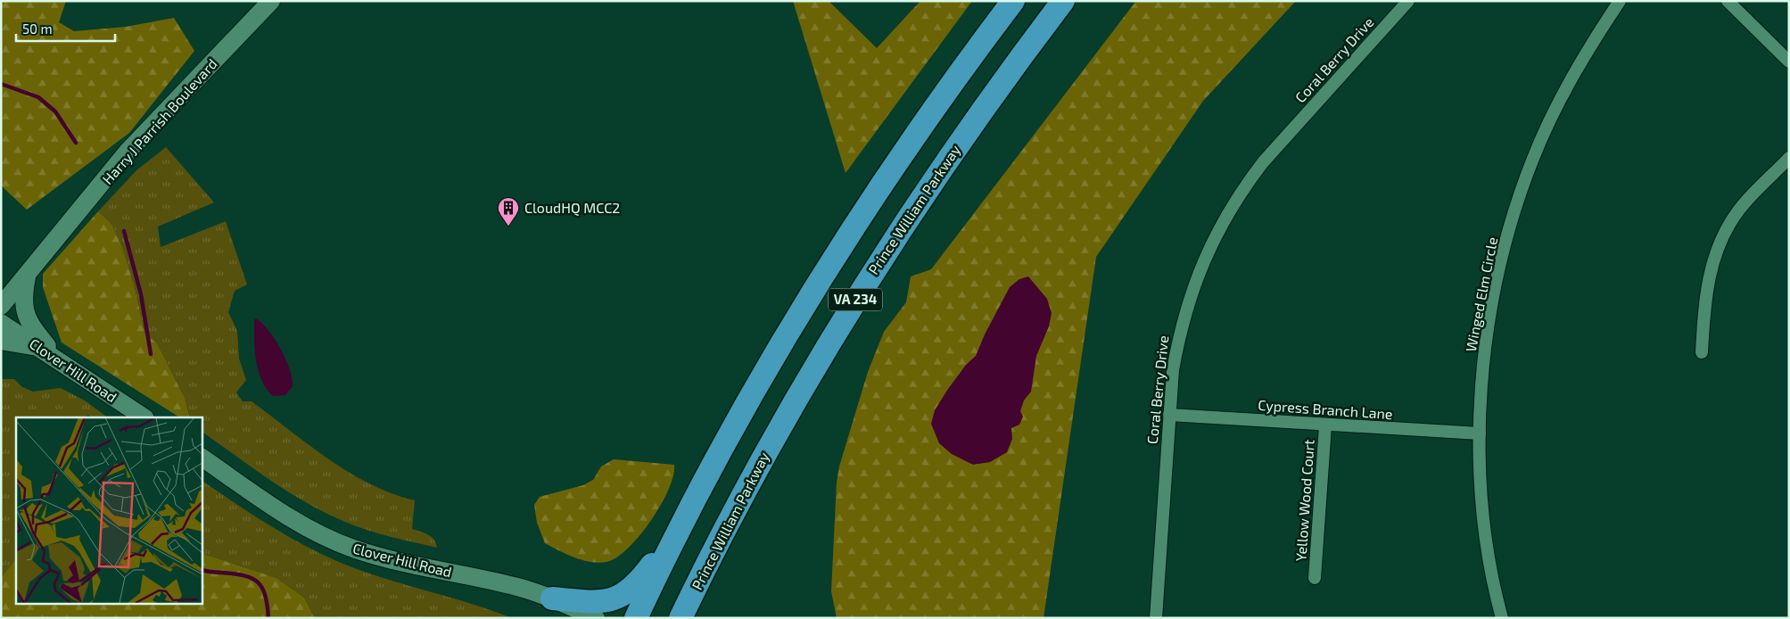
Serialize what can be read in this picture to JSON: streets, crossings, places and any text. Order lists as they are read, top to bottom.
{
  "streets": {
    "highway": ["Prince William Parkway", "VA 234"],
    "street": [
      "Coral Berry Drive",
      "Harry J Parrish Boulevard",
      "Winged Elm Circle",
      "Clover Hill Road",
      "Cypress Branch Lane",
      "Yellow Wood Court"
    ]
  },
  "crossings": [
    ["Coral Berry Drive", "Cypress Branch Lane"],
    ["Winged Elm Circle", "Cypress Branch Lane"],
    ["Cypress Branch Lane", "Yellow Wood Court"]
  ],
  "places": {
    "building": ["CloudHQ MCC2"]
  },
  "scale_bar": "50 m"
}
